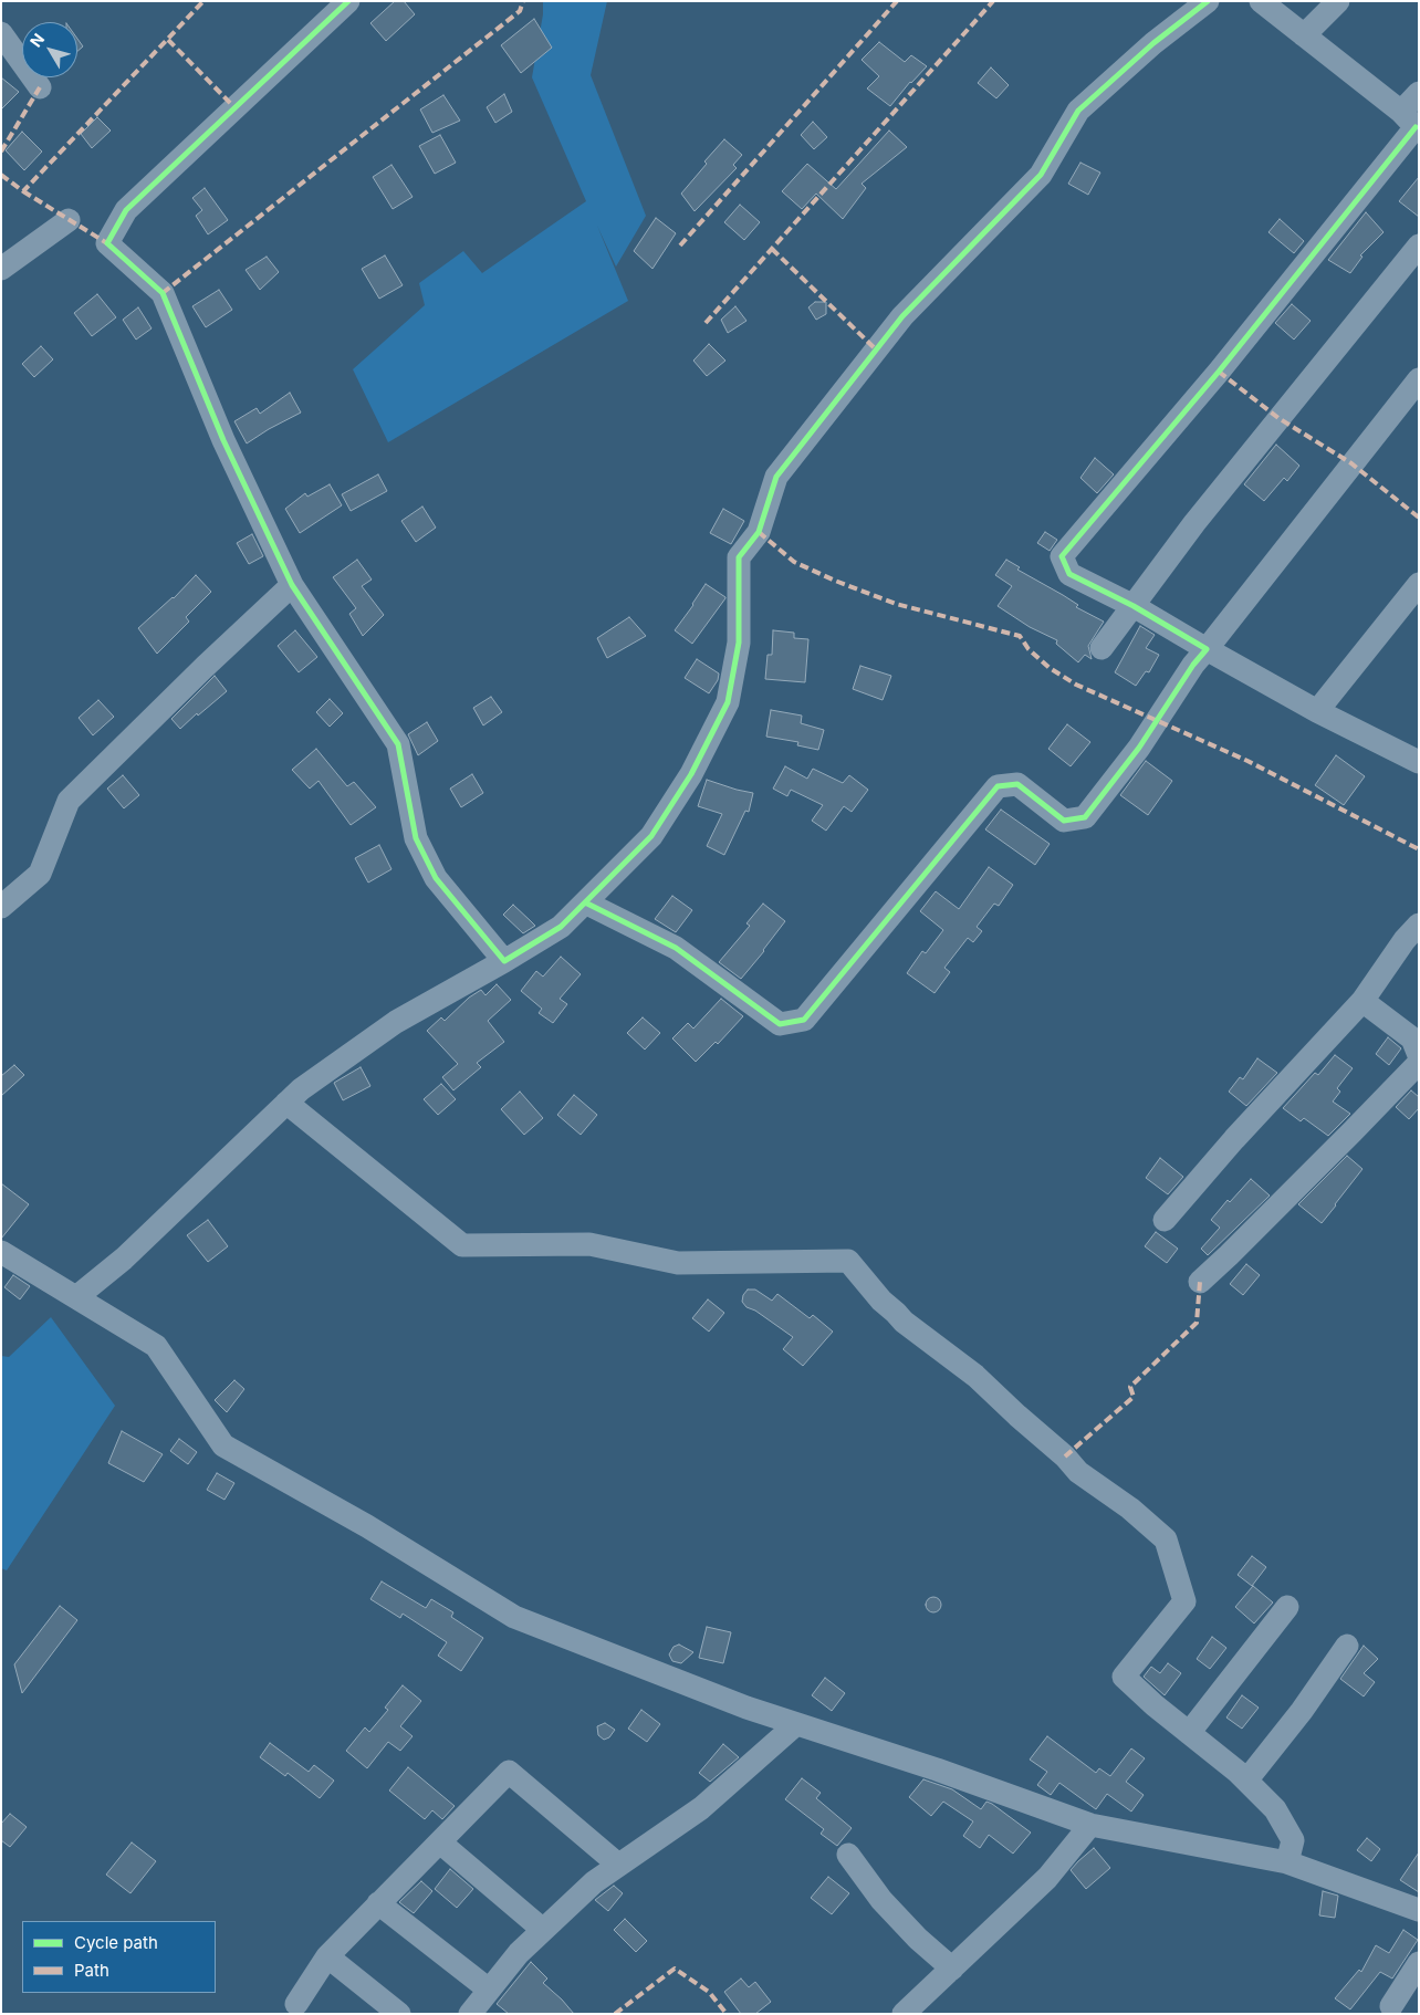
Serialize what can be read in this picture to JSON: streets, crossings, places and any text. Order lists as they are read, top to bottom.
{
  "legend": ["Cycle path", "Path"],
  "north": "top left"
}
